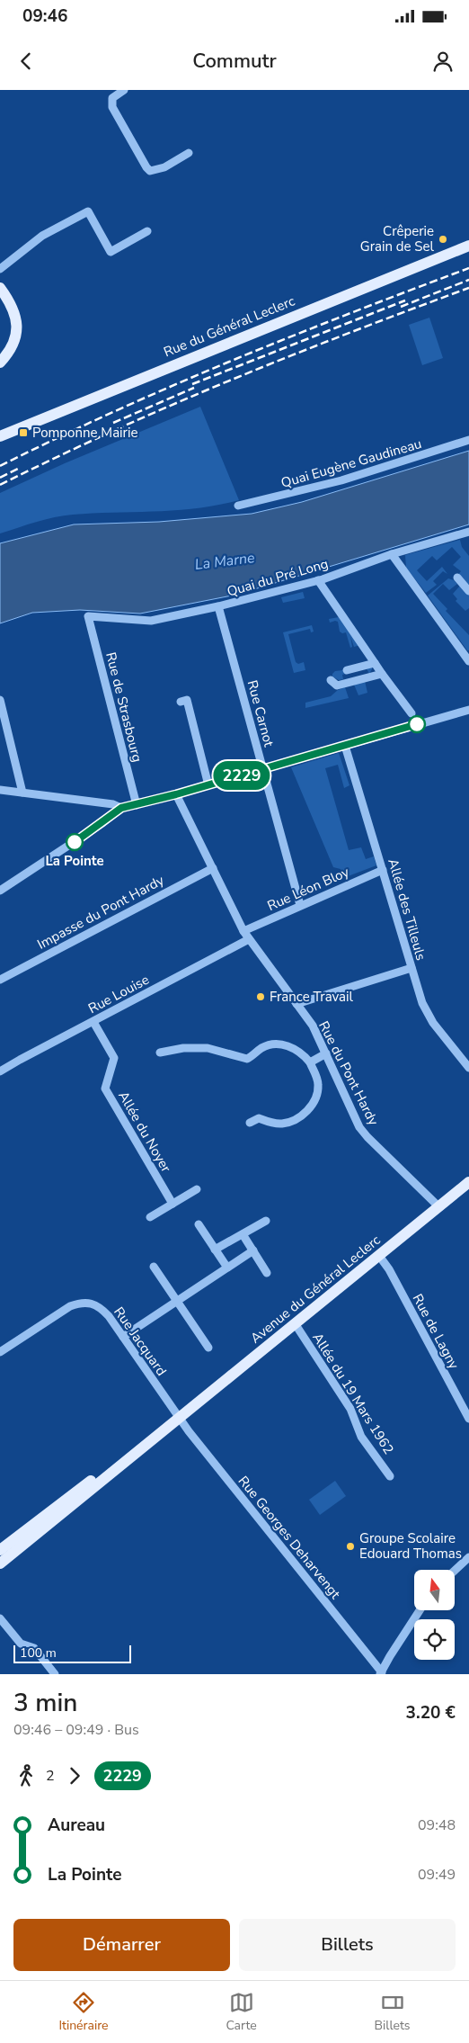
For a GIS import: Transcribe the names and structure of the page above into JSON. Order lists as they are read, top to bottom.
{
  "streets": {
    "main road": ["Rue du Général Leclerc", "Avenue du Général Leclerc"],
    "street": [
      "Quai Eugène Gaudineau",
      "Quai du Pré Long",
      "Rue de Strasbourg",
      "Rue Carnot",
      "Rue Léon Bloy",
      "Allée des Tilleuls",
      "Impasse du Pont Hardy",
      "Rue Louise",
      "Rue du Pont Hardy",
      "Allée du Noyer",
      "Rue de Lagny",
      "Rue Jacquard",
      "Allée du 19 Mars 1962",
      "Rue Georges Deharvengt"
    ]
  },
  "crossings": [
    ["Quai du Pré Long", "Rue de Strasbourg"],
    ["Quai du Pré Long", "Rue Carnot"],
    ["Rue Carnot", "Rue Léon Bloy"],
    ["Rue Léon Bloy", "Allée des Tilleuls"],
    ["Rue Léon Bloy", "Rue du Pont Hardy"],
    ["Impasse du Pont Hardy", "Rue du Pont Hardy"],
    ["Rue Louise", "Rue du Pont Hardy"],
    ["Rue Louise", "Allée du Noyer"],
    ["Rue du Pont Hardy", "Avenue du Général Leclerc"],
    ["Avenue du Général Leclerc", "Rue de Lagny"],
    ["Avenue du Général Leclerc", "Rue Jacquard"],
    ["Avenue du Général Leclerc", "Allée du 19 Mars 1962"],
    ["Avenue du Général Leclerc", "Rue Georges Deharvengt"],
    ["Rue Jacquard", "Rue Georges Deharvengt"]
  ],
  "water": ["La Marne"],
  "places": {
    "other": [
      "Crêperie Grain de Sel",
      "La Pointe",
      "France Travail",
      "Groupe Scolaire Edouard Thomas"
    ],
    "transit": ["Pomponne Mairie"]
  },
  "lines": ["bus line 2229"],
  "scale_bar": "100 m",
  "north": "top",
  "page": {
    "status": "09:46",
    "header": "Commutr",
    "on_map": "2229",
    "scale": "100 m",
    "heading": ["3 min", "09:46 – 09:49 · Bus", "3.20 €"],
    "legs": ["2", "2229"],
    "list": [
      {
        "name": "Aureau",
        "value": "09:48"
      },
      {
        "name": "La Pointe",
        "value": "09:49"
      }
    ],
    "buttons": ["Démarrer", "Billets"],
    "tabs": ["Itinéraire", "Carte", "Billets"]
  }
}
